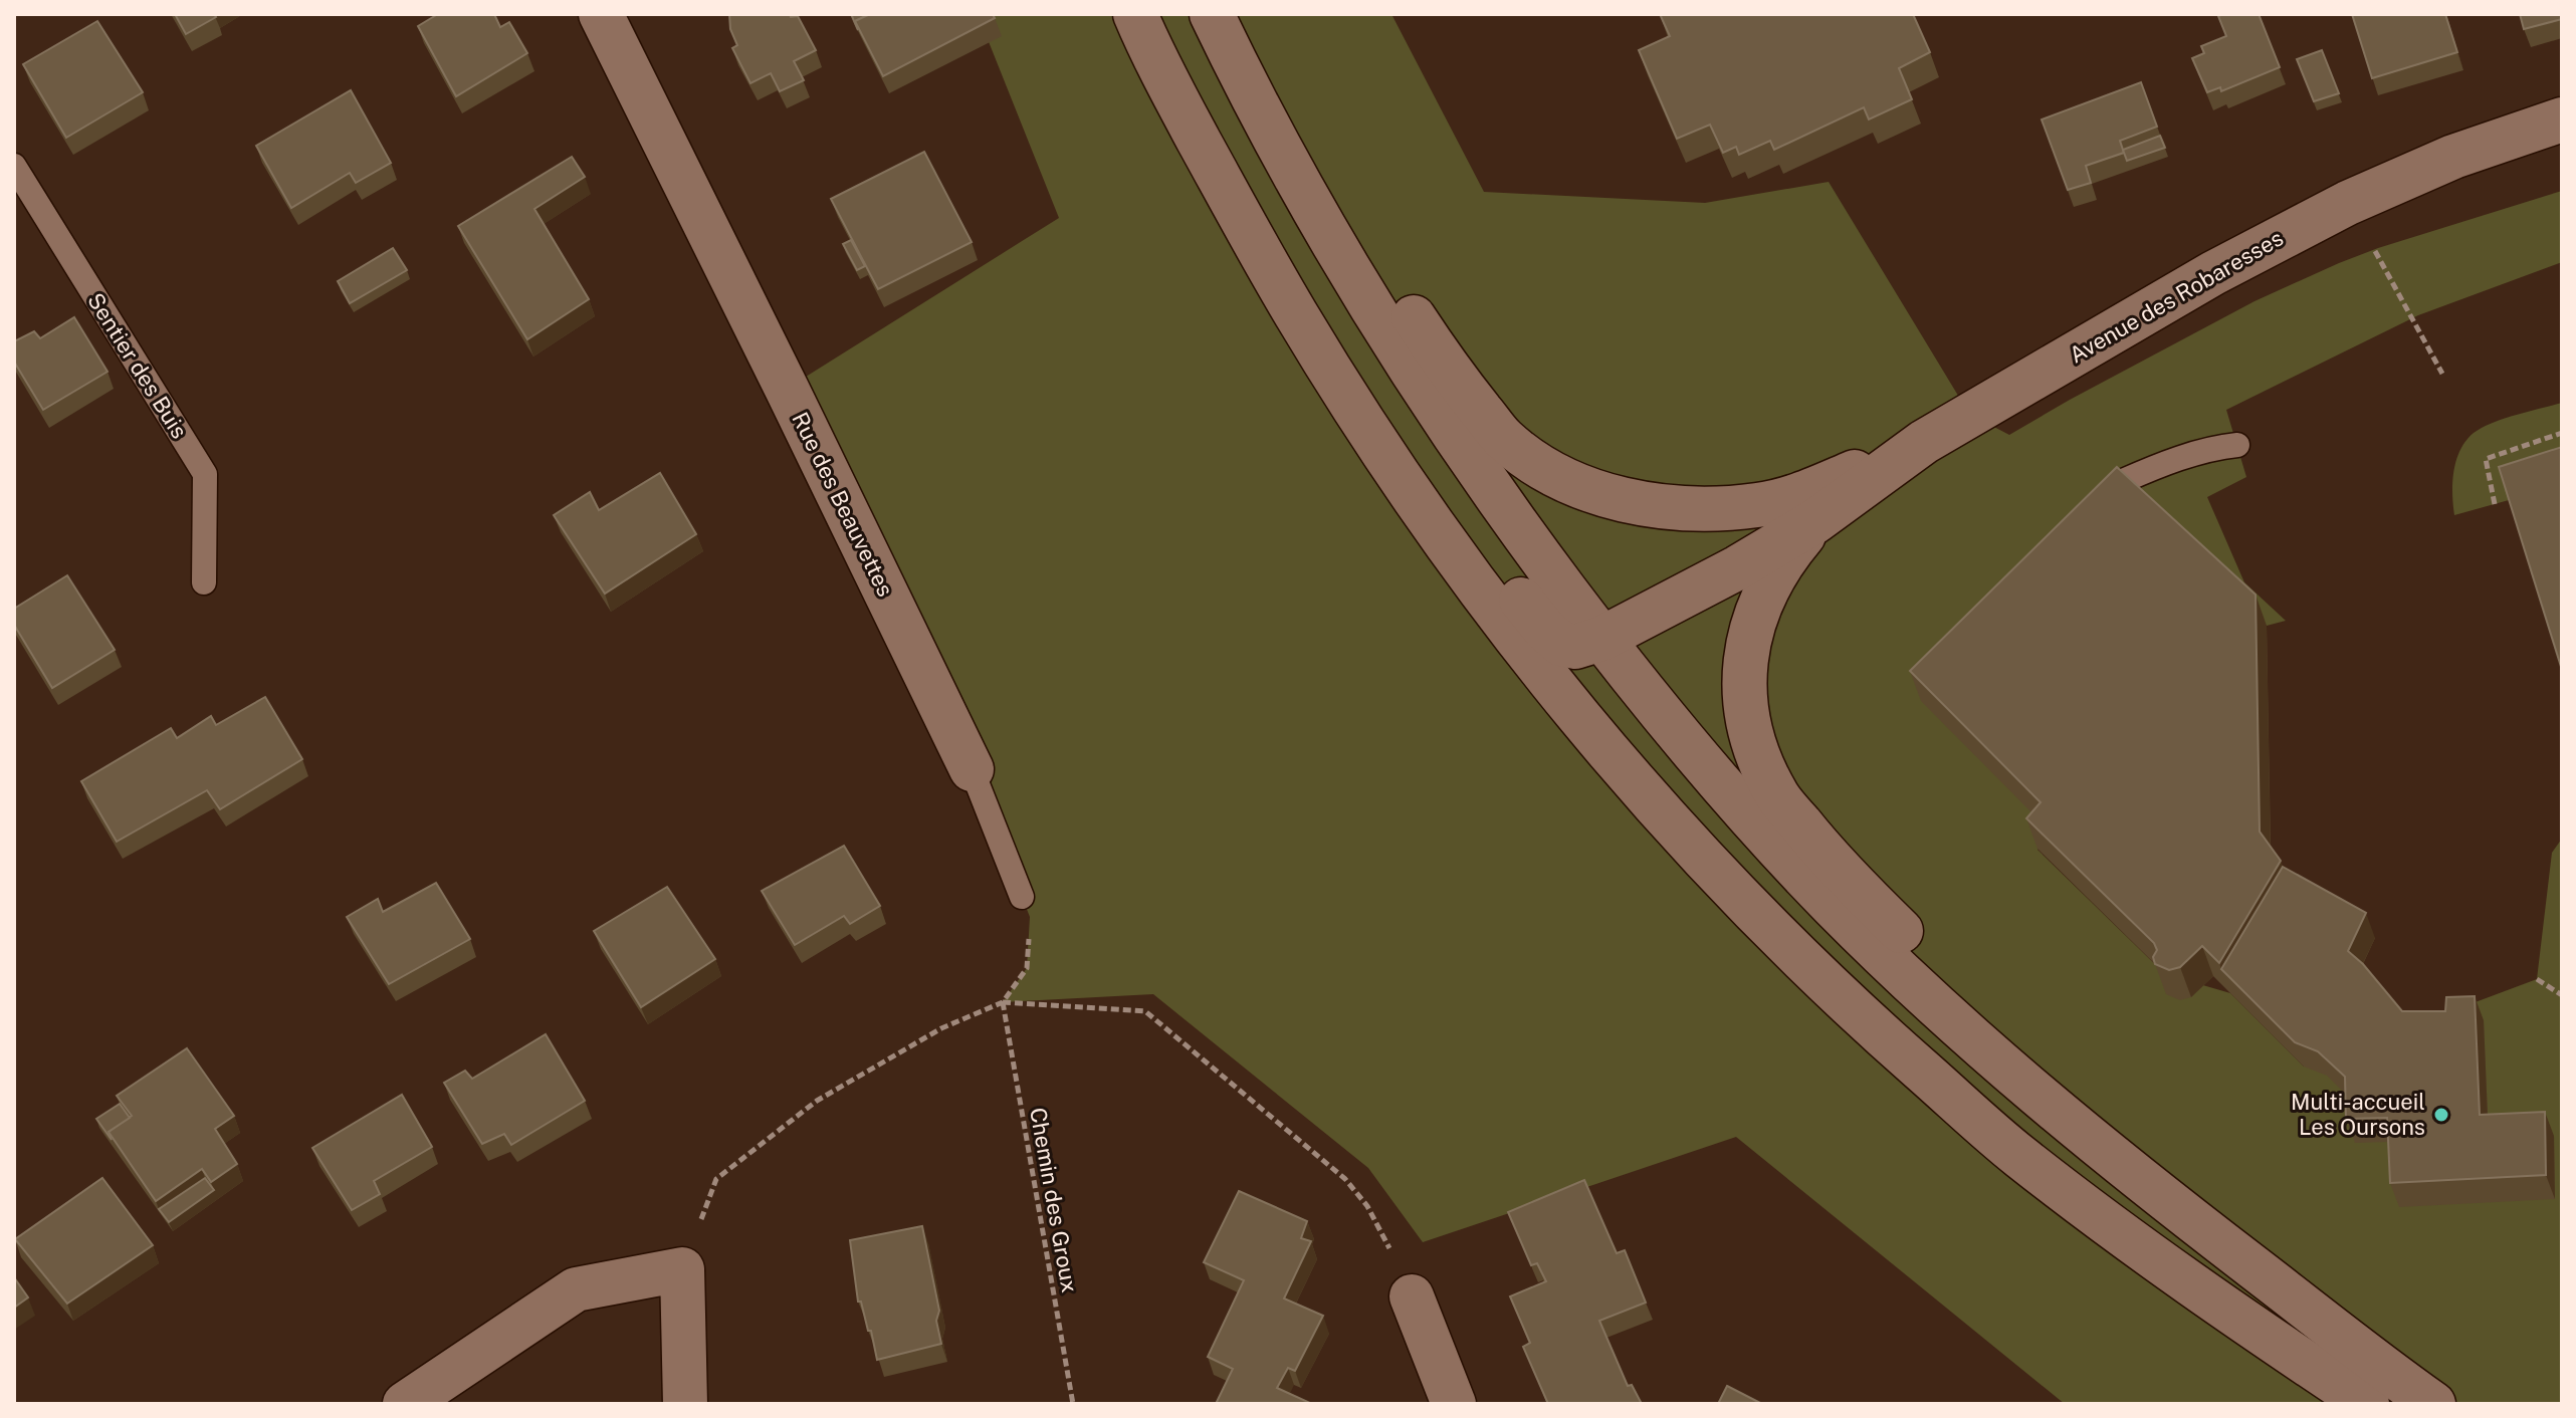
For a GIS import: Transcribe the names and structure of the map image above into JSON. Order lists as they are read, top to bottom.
{
  "streets": {
    "main road": ["Avenue des Robaresses", "Rue des Beauvettes"],
    "lane": ["Sentier des Buis"],
    "path": ["Chemin des Groux"]
  },
  "places": ["Multi-accueil Les Oursons"]
}
